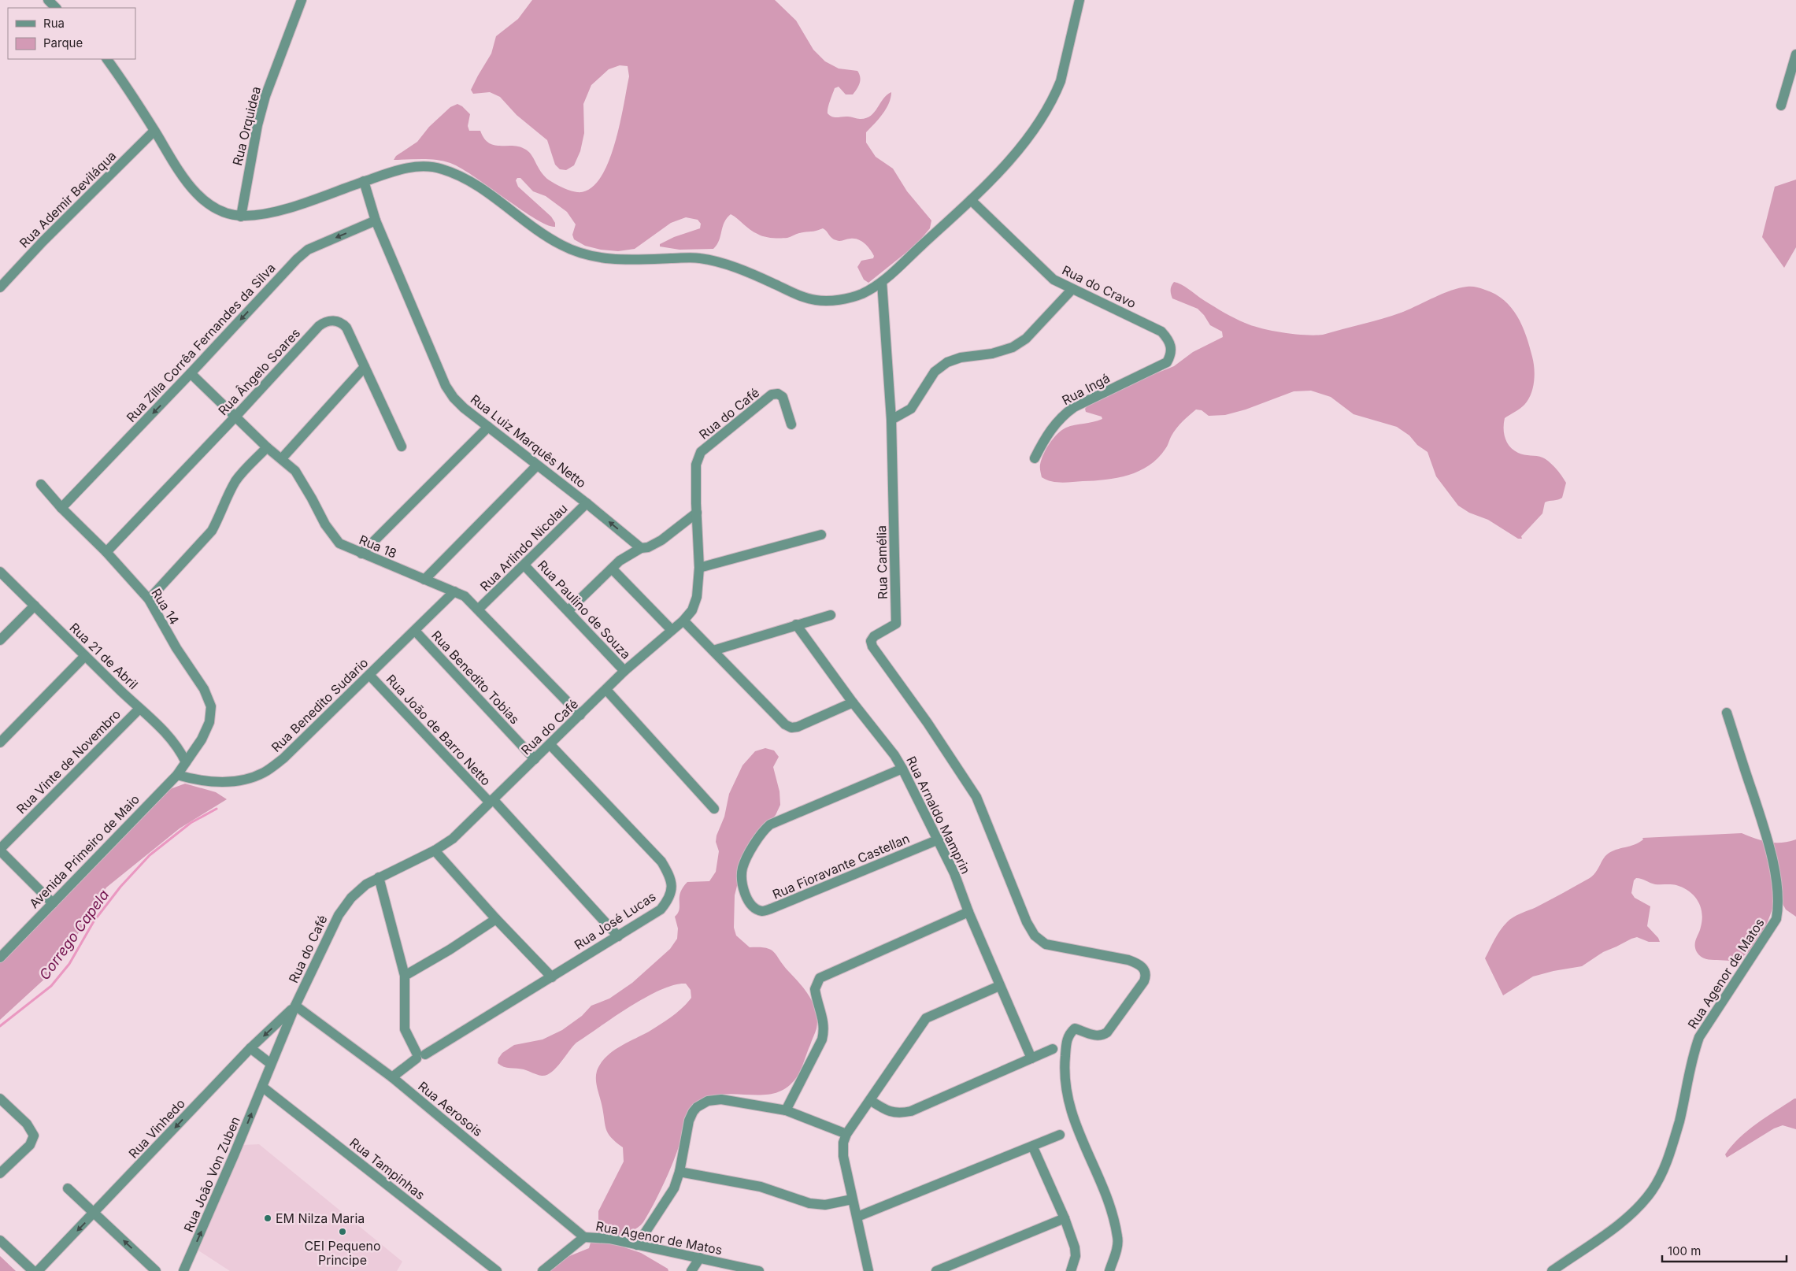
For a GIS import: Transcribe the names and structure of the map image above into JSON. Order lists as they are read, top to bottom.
{
  "streets": {
    "street": [
      "Rua Orquidea",
      "Rua Ademir Beviláqua",
      "Rua do Cravo",
      "Rua Zilla Corrêa Fernandes da Silva",
      "Rua Ângelo Soares",
      "Rua Ingá",
      "Rua do Café",
      "Rua Luiz Marquês Netto",
      "Rua 18",
      "Rua Arlindo Nicolau",
      "Rua Camélia",
      "Rua 14",
      "Rua Paulino de Souza",
      "Rua 21 de Abril",
      "Rua Benedito Tobias",
      "Rua Benedito Sudario",
      "Rua João de Barro Netto",
      "Rua Vinte de Novembro",
      "Rua Arnaldo Mamprin",
      "Avenida Primeiro de Maio",
      "Rua Fioravante Castellan",
      "Rua José Lucas",
      "Rua Agenor de Matos",
      "Rua Aerosois",
      "Rua Vinhedo",
      "Rua Tampinhas",
      "Rua João Von Zuben"
    ]
  },
  "crossings": [
    ["Rua do Cravo", "Rua Ingá"],
    ["Rua Zilla Corrêa Fernandes da Silva", "Rua Luiz Marquês Netto"],
    ["Rua Zilla Corrêa Fernandes da Silva", "Rua 18"],
    ["Rua Zilla Corrêa Fernandes da Silva", "Rua 14"],
    ["Rua Ângelo Soares", "Rua 18"],
    ["Rua Ângelo Soares", "Rua 14"],
    ["Rua do Café", "Rua 18"],
    ["Rua do Café", "Rua Paulino de Souza"],
    ["Rua do Café", "Rua Benedito Tobias"],
    ["Rua do Café", "Rua João de Barro Netto"],
    ["Rua do Café", "Rua José Lucas"],
    ["Rua do Café", "Rua Aerosois"],
    ["Rua do Café", "Rua Vinhedo"],
    ["Rua do Café", "Rua Tampinhas"],
    ["Rua do Café", "Rua João Von Zuben"],
    ["Rua Luiz Marquês Netto", "Rua Arlindo Nicolau"],
    ["Rua 18", "Rua Arlindo Nicolau"],
    ["Rua 18", "Rua Benedito Sudario"],
    ["Rua Arlindo Nicolau", "Rua Paulino de Souza"],
    ["Rua 14", "Rua 21 de Abril"],
    ["Rua 14", "Avenida Primeiro de Maio"],
    ["Rua 21 de Abril", "Rua Vinte de Novembro"],
    ["Rua 21 de Abril", "Avenida Primeiro de Maio"],
    ["Rua Benedito Tobias", "Rua Benedito Sudario"],
    ["Rua Benedito Sudario", "Rua João de Barro Netto"],
    ["Rua Benedito Sudario", "Avenida Primeiro de Maio"],
    ["Rua João de Barro Netto", "Rua José Lucas"],
    ["Rua Arnaldo Mamprin", "Rua Fioravante Castellan"],
    ["Rua José Lucas", "Rua Aerosois"],
    ["Rua Agenor de Matos", "Rua Aerosois"],
    ["Rua Aerosois", "Rua Vinhedo"],
    ["Rua Tampinhas", "Rua João Von Zuben"]
  ],
  "one_way": ["Rua Zilla Corrêa Fernandes da Silva", "Rua Vinhedo", "Rua João Von Zuben"],
  "water": ["Corrego Capela"],
  "places": ["EM Nilza Maria", "CEI Pequeno Principe"],
  "legend": ["Rua", "Parque"],
  "scale_bar": "100 m"
}
